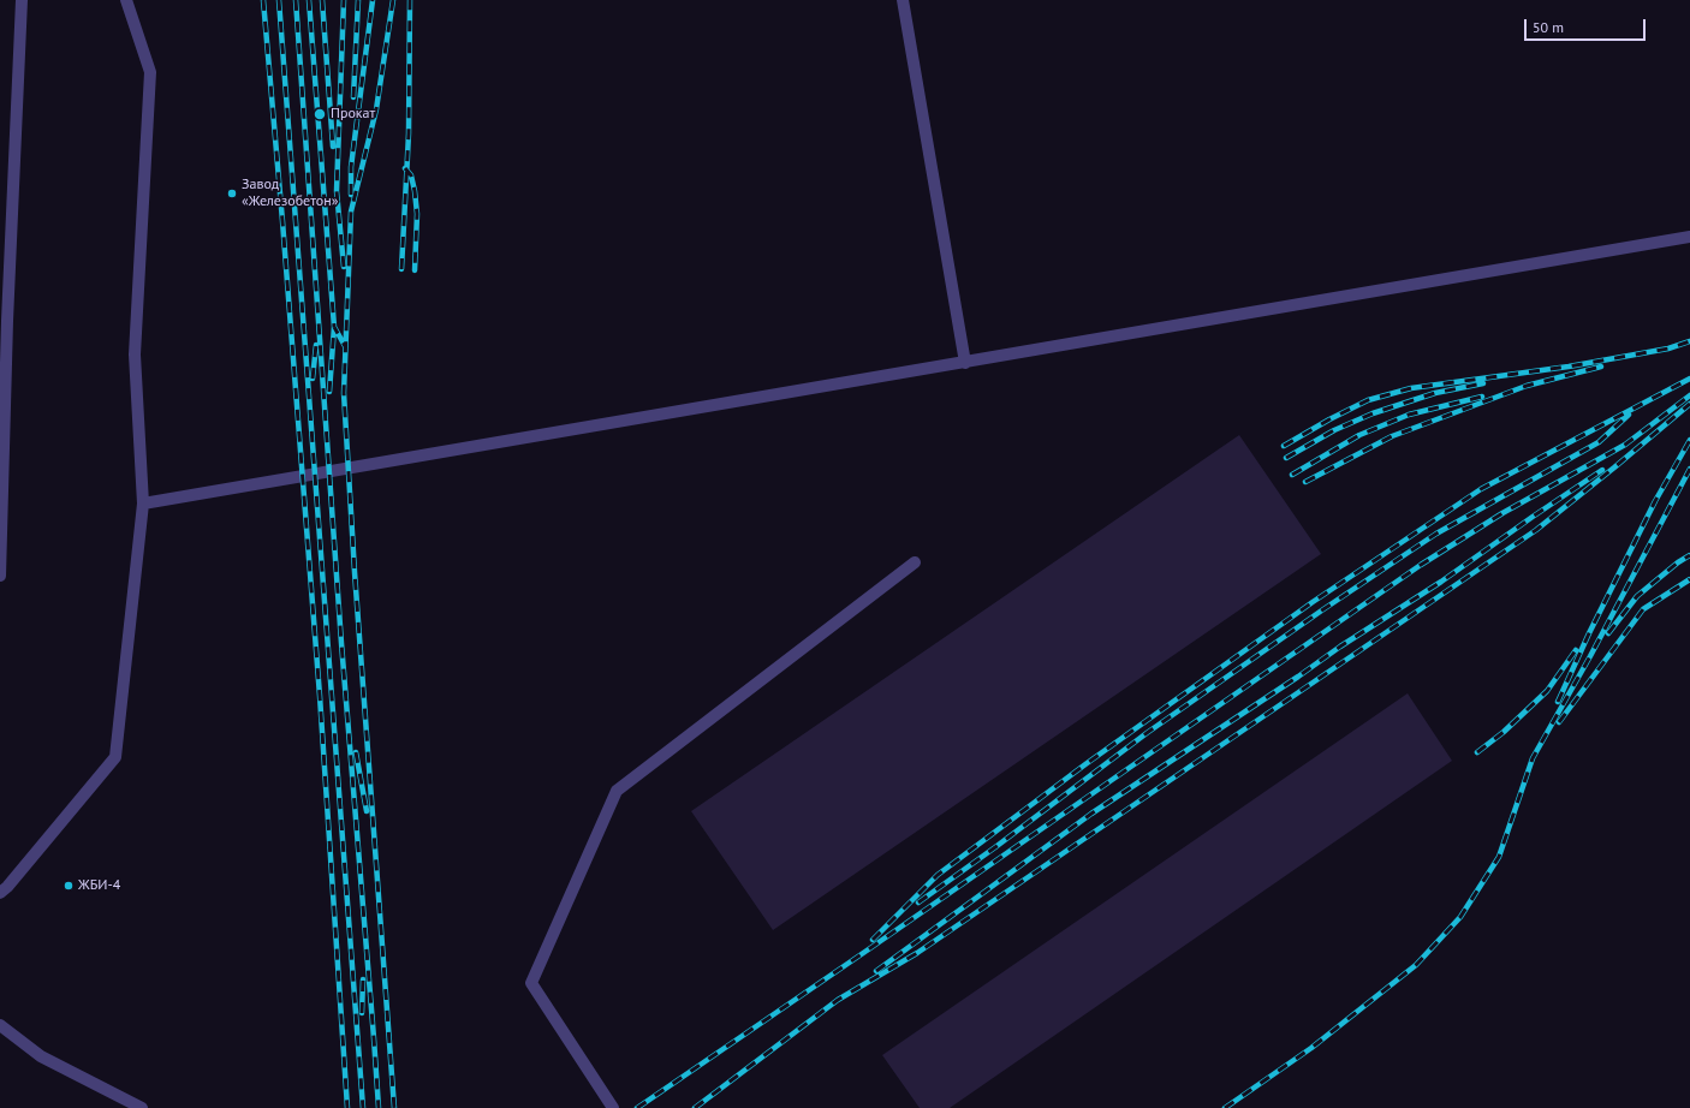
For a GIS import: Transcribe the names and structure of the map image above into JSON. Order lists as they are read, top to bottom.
{
  "places": ["Прокат", "Завод «Железобетон»", "ЖБИ-4"],
  "scale_bar": "50 m"
}
